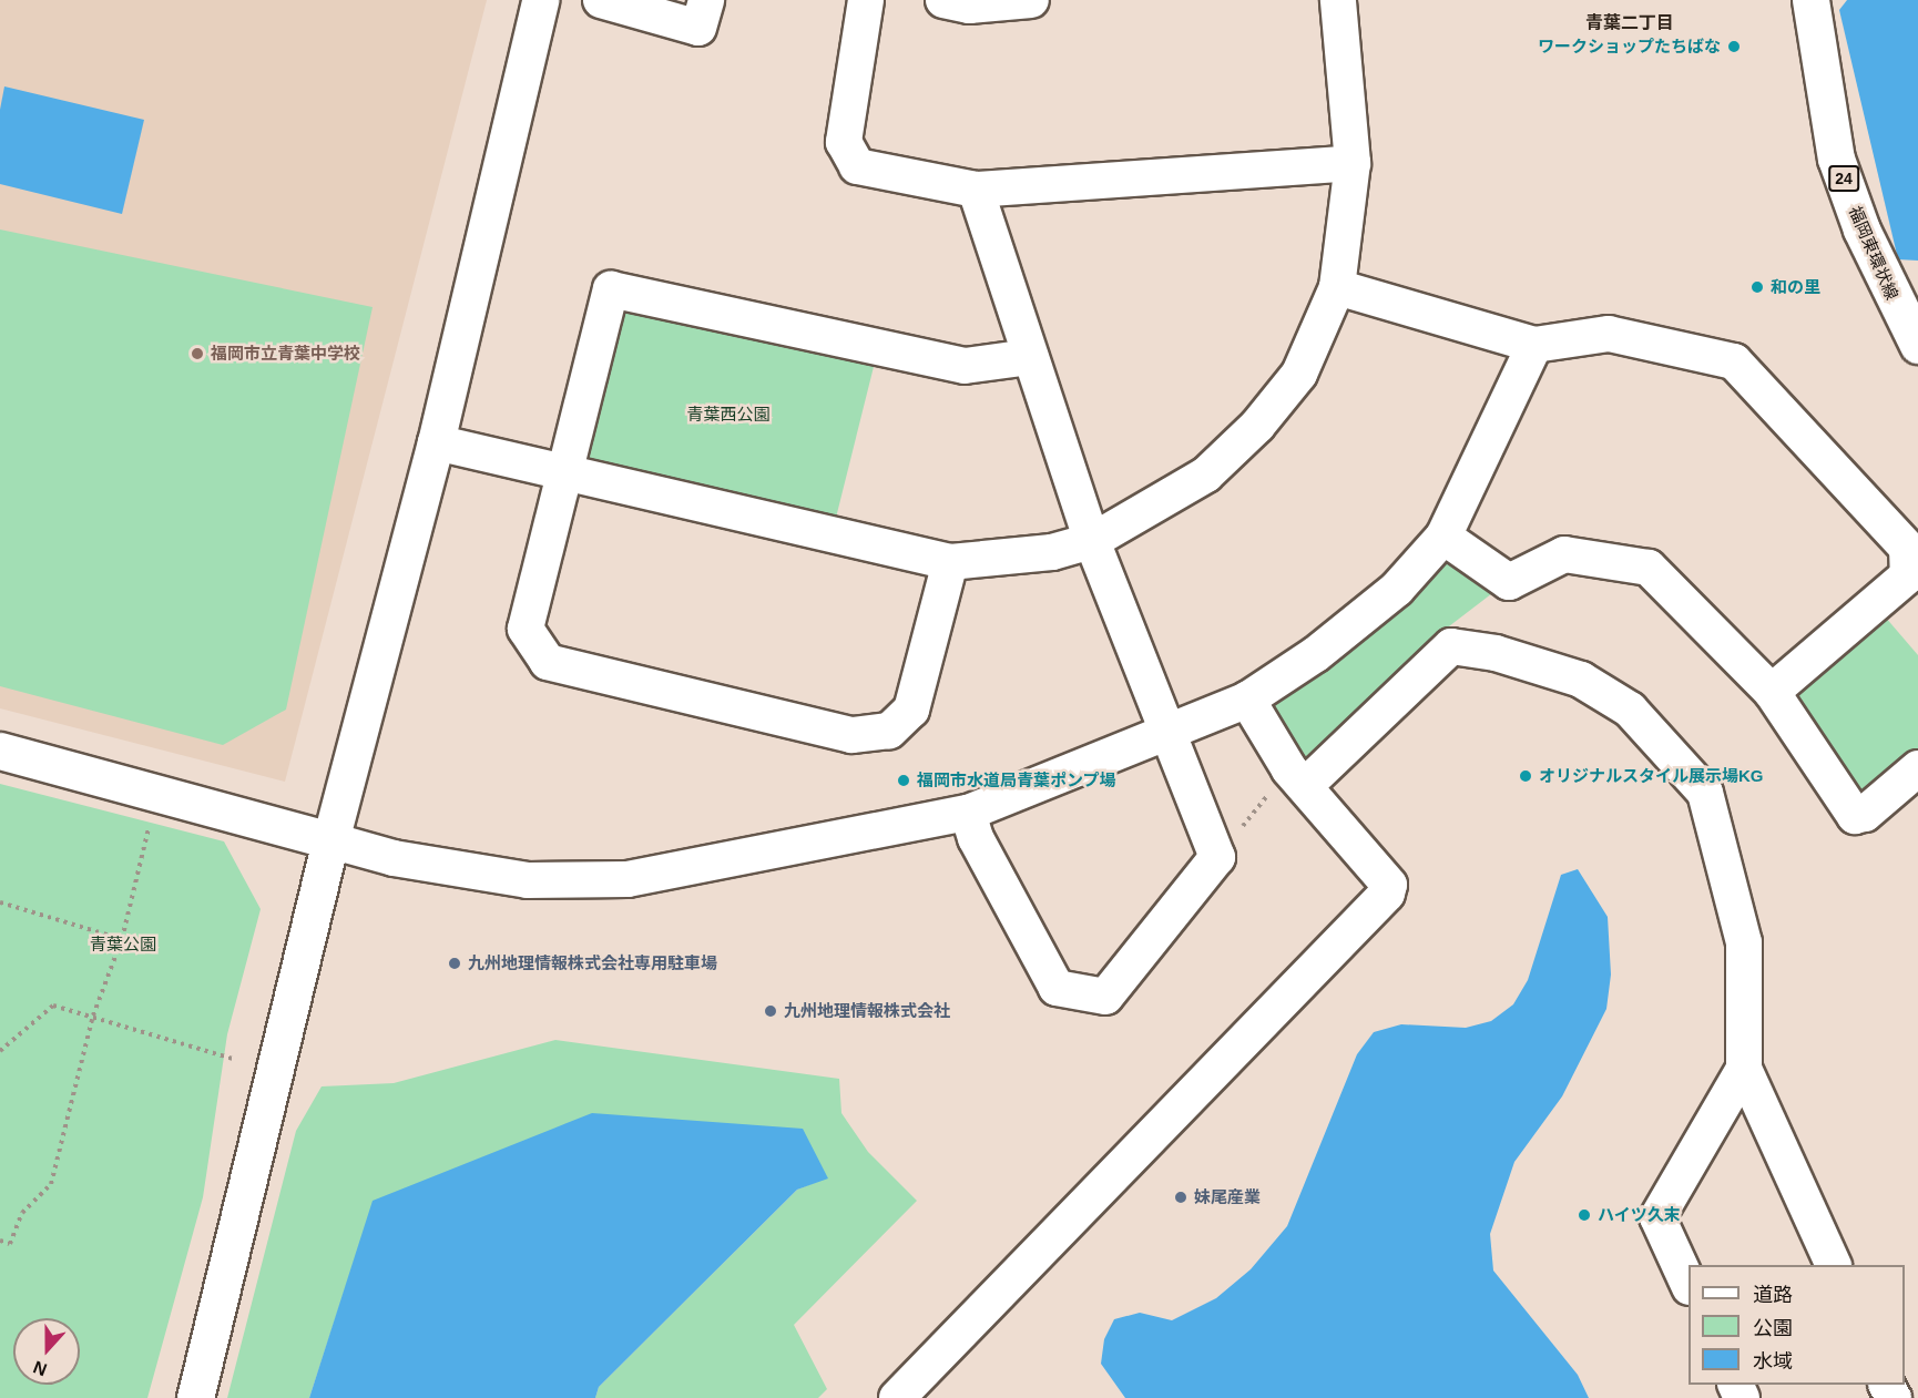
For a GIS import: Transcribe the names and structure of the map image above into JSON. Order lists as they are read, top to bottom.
{
  "streets": {
    "street": ["24", "福岡東環状線"]
  },
  "districts": ["青葉二丁目"],
  "parks": ["青葉西公園", "青葉公園"],
  "places": [
    "ワークショップたちばな",
    "和の里",
    "福岡市立青葉中学校",
    "オリジナルスタイル展示場KG",
    "福岡市水道局青葉ポンプ場",
    "九州地理情報株式会社専用駐車場",
    "九州地理情報株式会社",
    "妹尾産業",
    "ハイツ久末"
  ],
  "legend": ["道路", "公園", "水域"],
  "north": "bottom"
}
